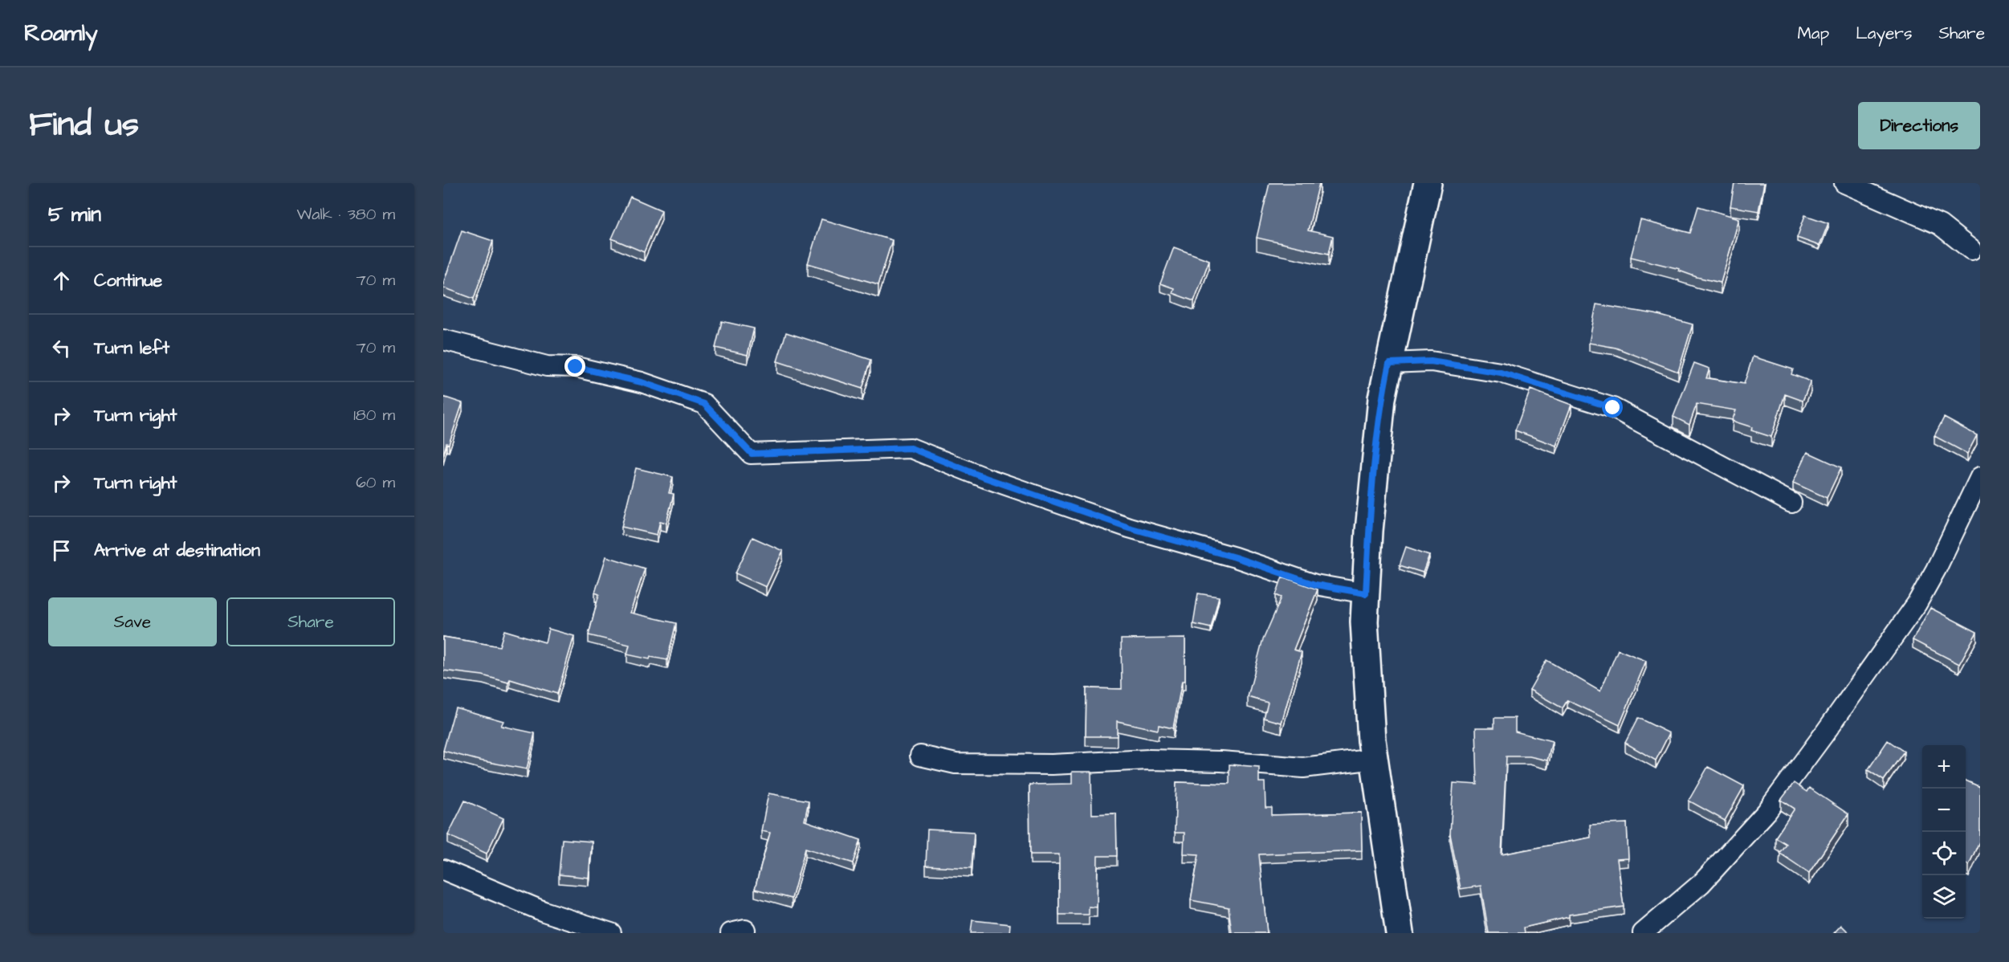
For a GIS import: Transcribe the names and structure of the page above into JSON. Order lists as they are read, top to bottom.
{
  "page": {
    "header": "Roamly",
    "nav": ["Map", "Layers", "Share"],
    "title": "Find us",
    "buttons": [
      "Directions",
      ["Save", "Share"]
    ],
    "heading": ["5 min", "Walk · 380 m"],
    "list": [
      ["Continue", "70 m"],
      ["Turn left", "70 m"],
      ["Turn right", "180 m"],
      ["Turn right", "60 m"],
      "Arrive at destination"
    ],
    "map_buttons": ["+", "−"]
  }
}
